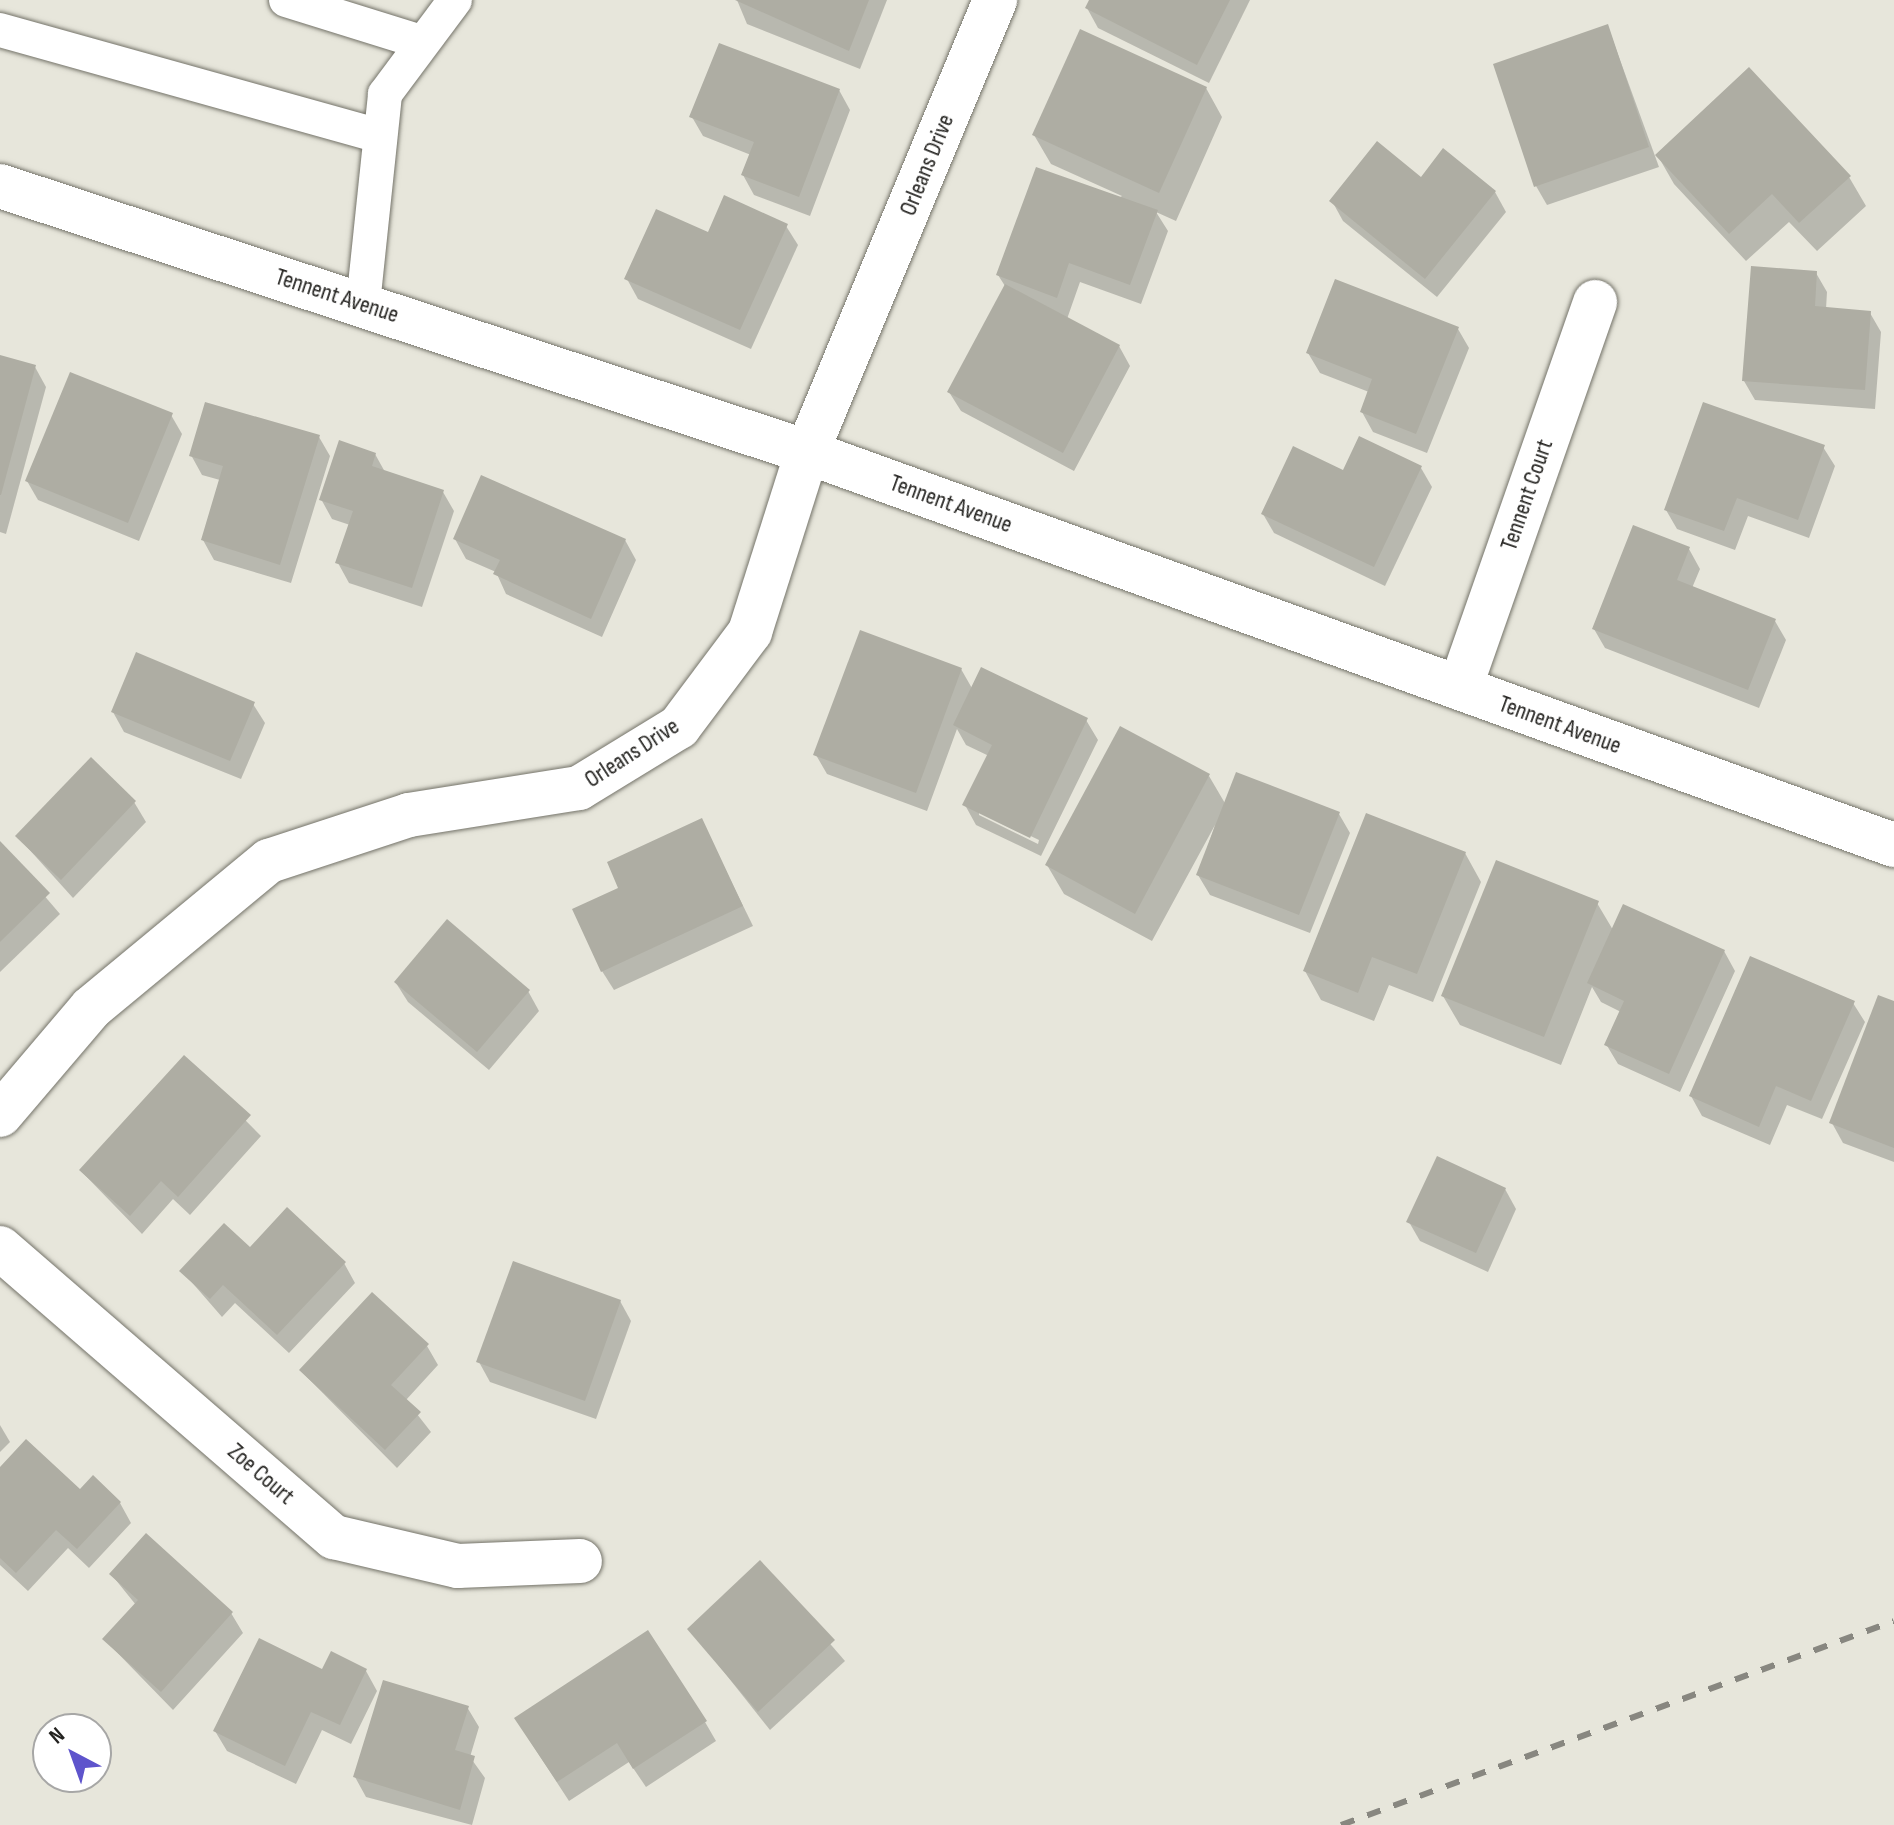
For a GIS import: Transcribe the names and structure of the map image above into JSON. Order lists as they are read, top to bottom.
{
  "streets": {
    "street": [
      "Orleans Drive",
      "Tennent Avenue",
      "Tennent Court",
      "Zoe Court"
    ]
  },
  "crossings": [
    ["Orleans Drive", "Tennent Avenue"],
    ["Tennent Avenue", "Tennent Court"]
  ],
  "north": "top left"
}
